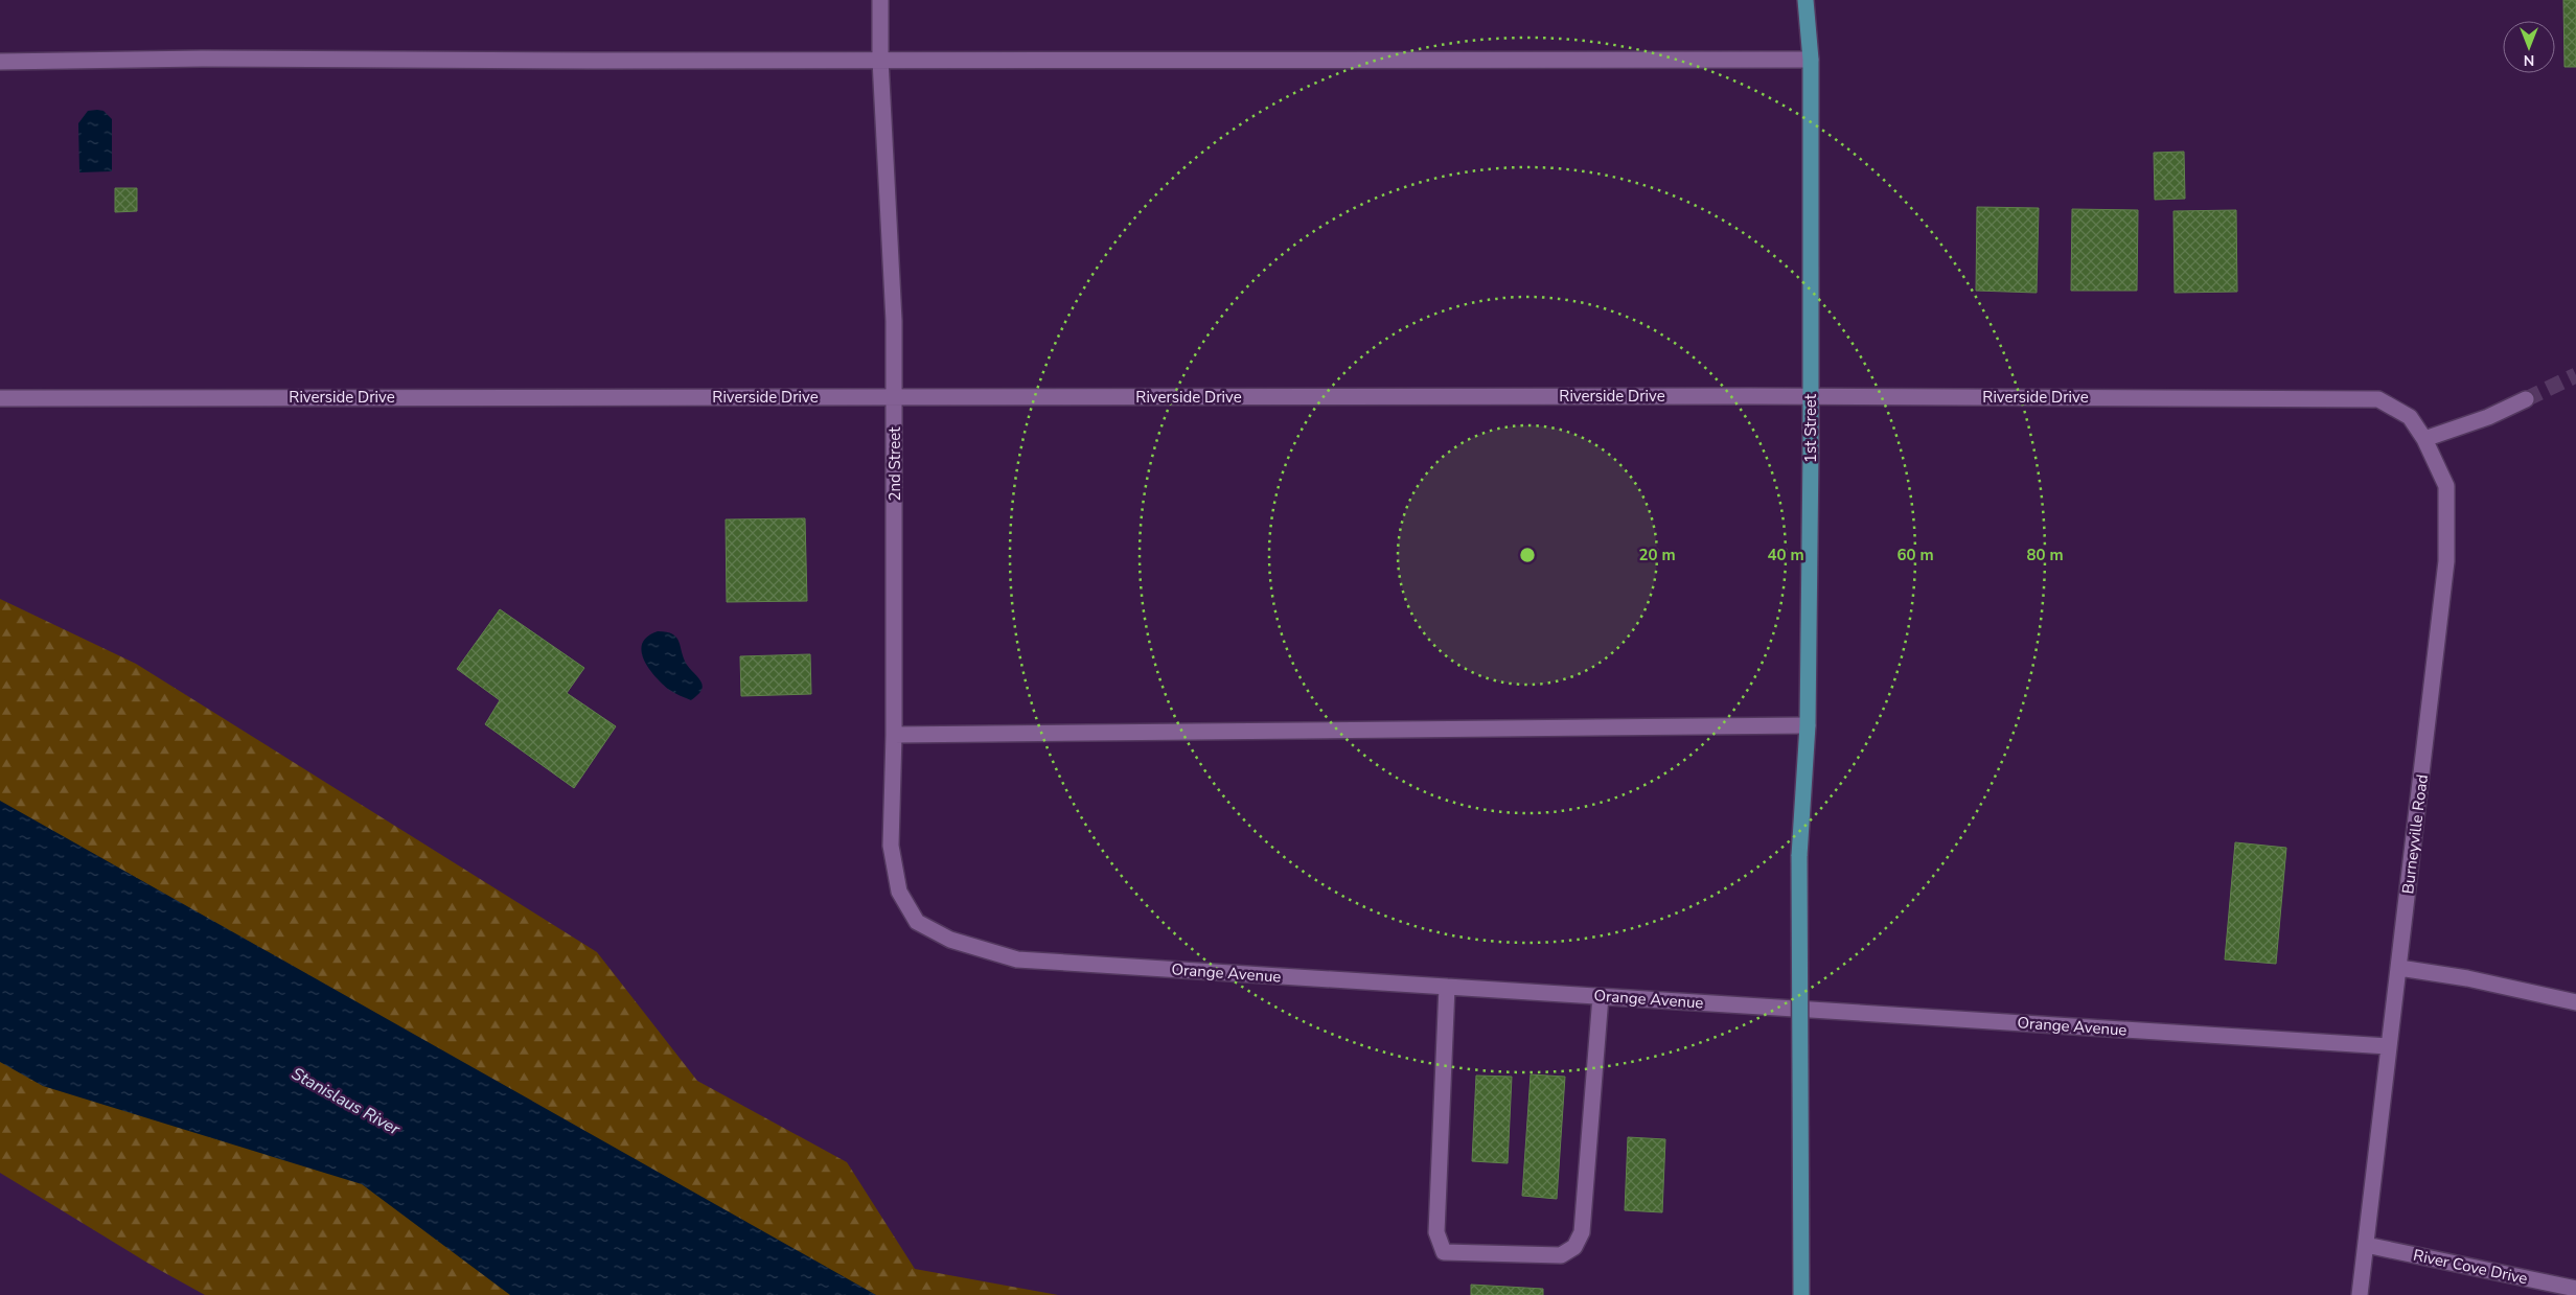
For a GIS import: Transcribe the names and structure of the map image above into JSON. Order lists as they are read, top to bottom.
{
  "streets": {
    "main road": ["1st Street"],
    "street": [
      "Riverside Drive",
      "2nd Street",
      "Burneyville Road",
      "Orange Avenue",
      "River Cove Drive"
    ]
  },
  "crossings": [
    ["Riverside Drive", "1st Street"],
    ["Riverside Drive", "2nd Street"],
    ["Riverside Drive", "Burneyville Road"],
    ["2nd Street", "Orange Avenue"],
    ["Burneyville Road", "Orange Avenue"],
    ["Burneyville Road", "River Cove Drive"]
  ],
  "water": ["Stanislaus River"],
  "north": "bottom",
  "rings": [
    "20 m",
    "40 m",
    "60 m",
    "80 m"
  ]
}
